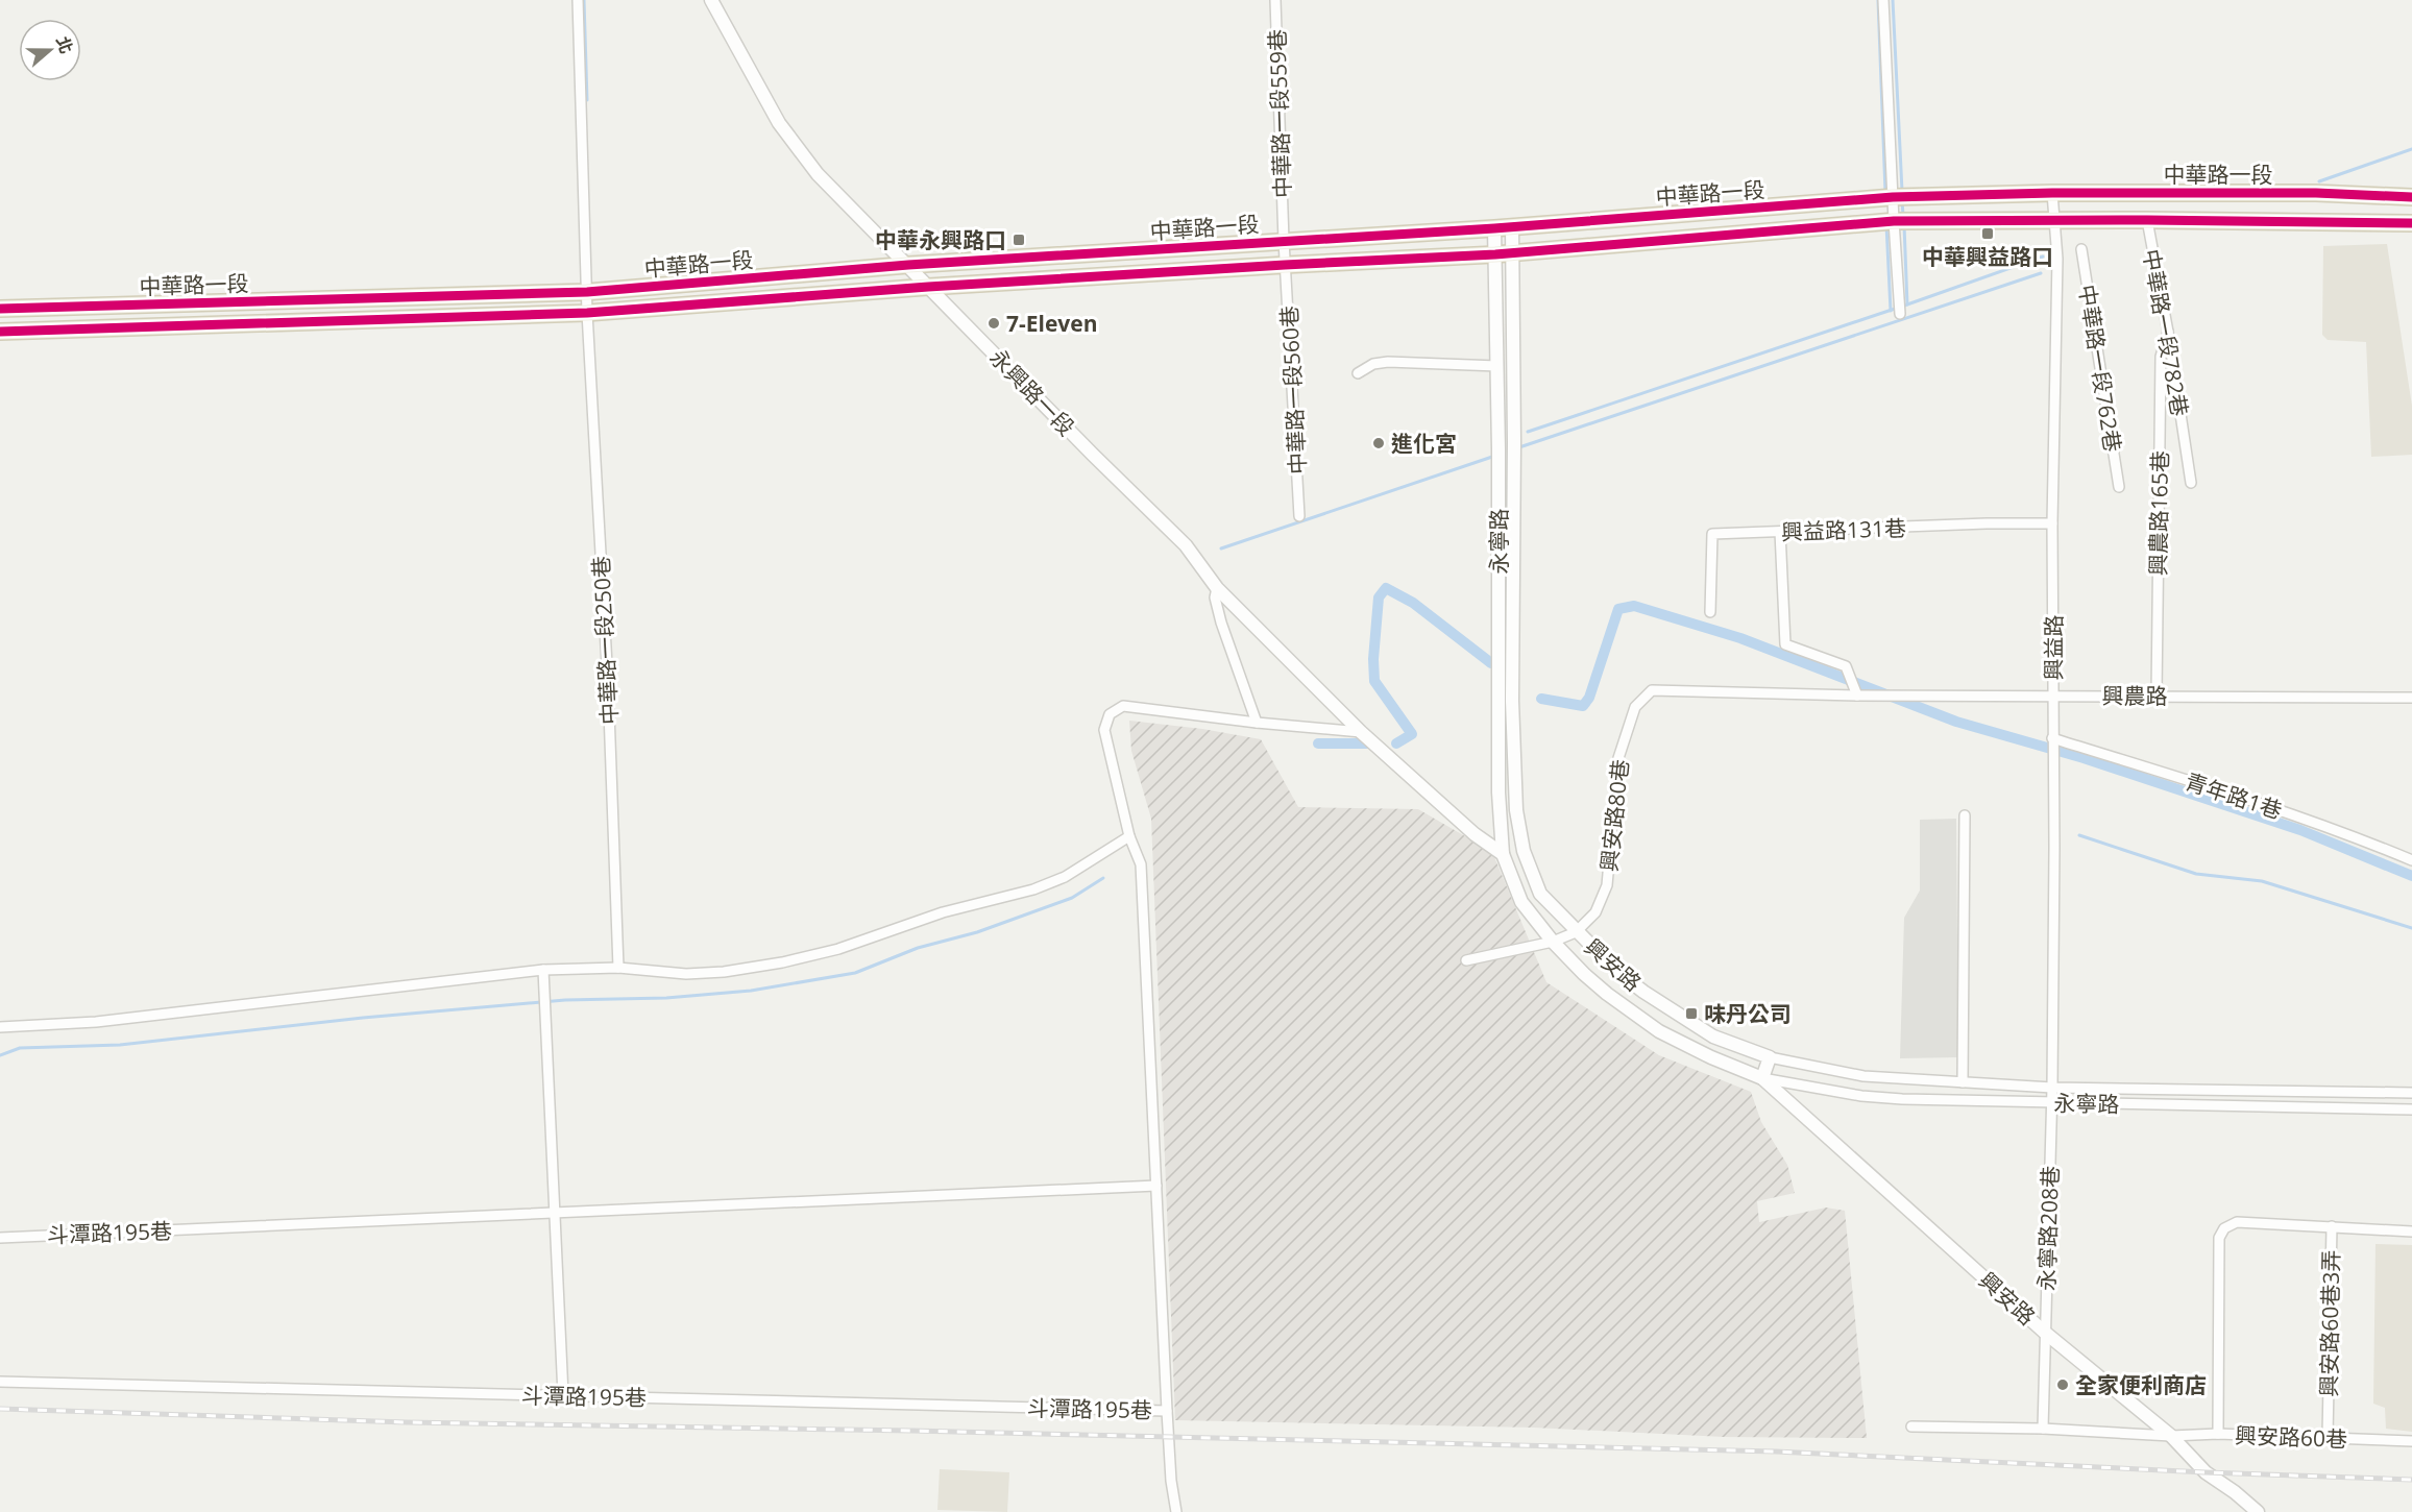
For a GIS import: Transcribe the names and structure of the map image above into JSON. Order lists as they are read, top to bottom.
{
  "streets": {
    "main road": ["中華路一段"],
    "street": [
      "中華路一段559巷",
      "中華路一段782巷",
      "中華路一段762巷",
      "中華路一段560巷",
      "永興路一段",
      "興農路165巷",
      "興益路131巷",
      "永寧路",
      "中華路一段250巷",
      "興益路",
      "興農路",
      "青年路1巷",
      "興安路80巷",
      "興安路",
      "永寧路208巷",
      "斗潭路195巷",
      "興安路60巷3弄",
      "興安路60巷"
    ]
  },
  "crossings": [
    ["中華路一段559巷", "中華路一段"],
    ["中華路一段559巷", "中華路一段560巷"],
    ["中華路一段", "中華路一段782巷"],
    ["中華路一段", "中華路一段560巷"],
    ["中華路一段", "永興路一段"],
    ["中華路一段", "永寧路"],
    ["中華路一段", "中華路一段250巷"],
    ["中華路一段", "興益路"],
    ["中華路一段782巷", "興農路165巷"],
    ["永興路一段", "斗潭路195巷"],
    ["興農路165巷", "興農路"],
    ["興益路131巷", "興益路"],
    ["永寧路", "興益路"],
    ["永寧路", "興安路"],
    ["永寧路", "永寧路208巷"],
    ["興益路", "興農路"],
    ["興益路", "青年路1巷"],
    ["興益路", "永寧路208巷"],
    ["興農路", "興安路80巷"],
    ["興安路80巷", "興安路"],
    ["興安路", "永寧路208巷"],
    ["興安路", "興安路60巷"],
    ["永寧路208巷", "興安路60巷"],
    ["興安路60巷3弄", "興安路60巷"]
  ],
  "places": {
    "transit": ["中華興益路口", "中華永興路口", "味丹公司"],
    "other": ["7-Eleven", "進化宮", "全家便利商店"]
  },
  "north": "right"
}
